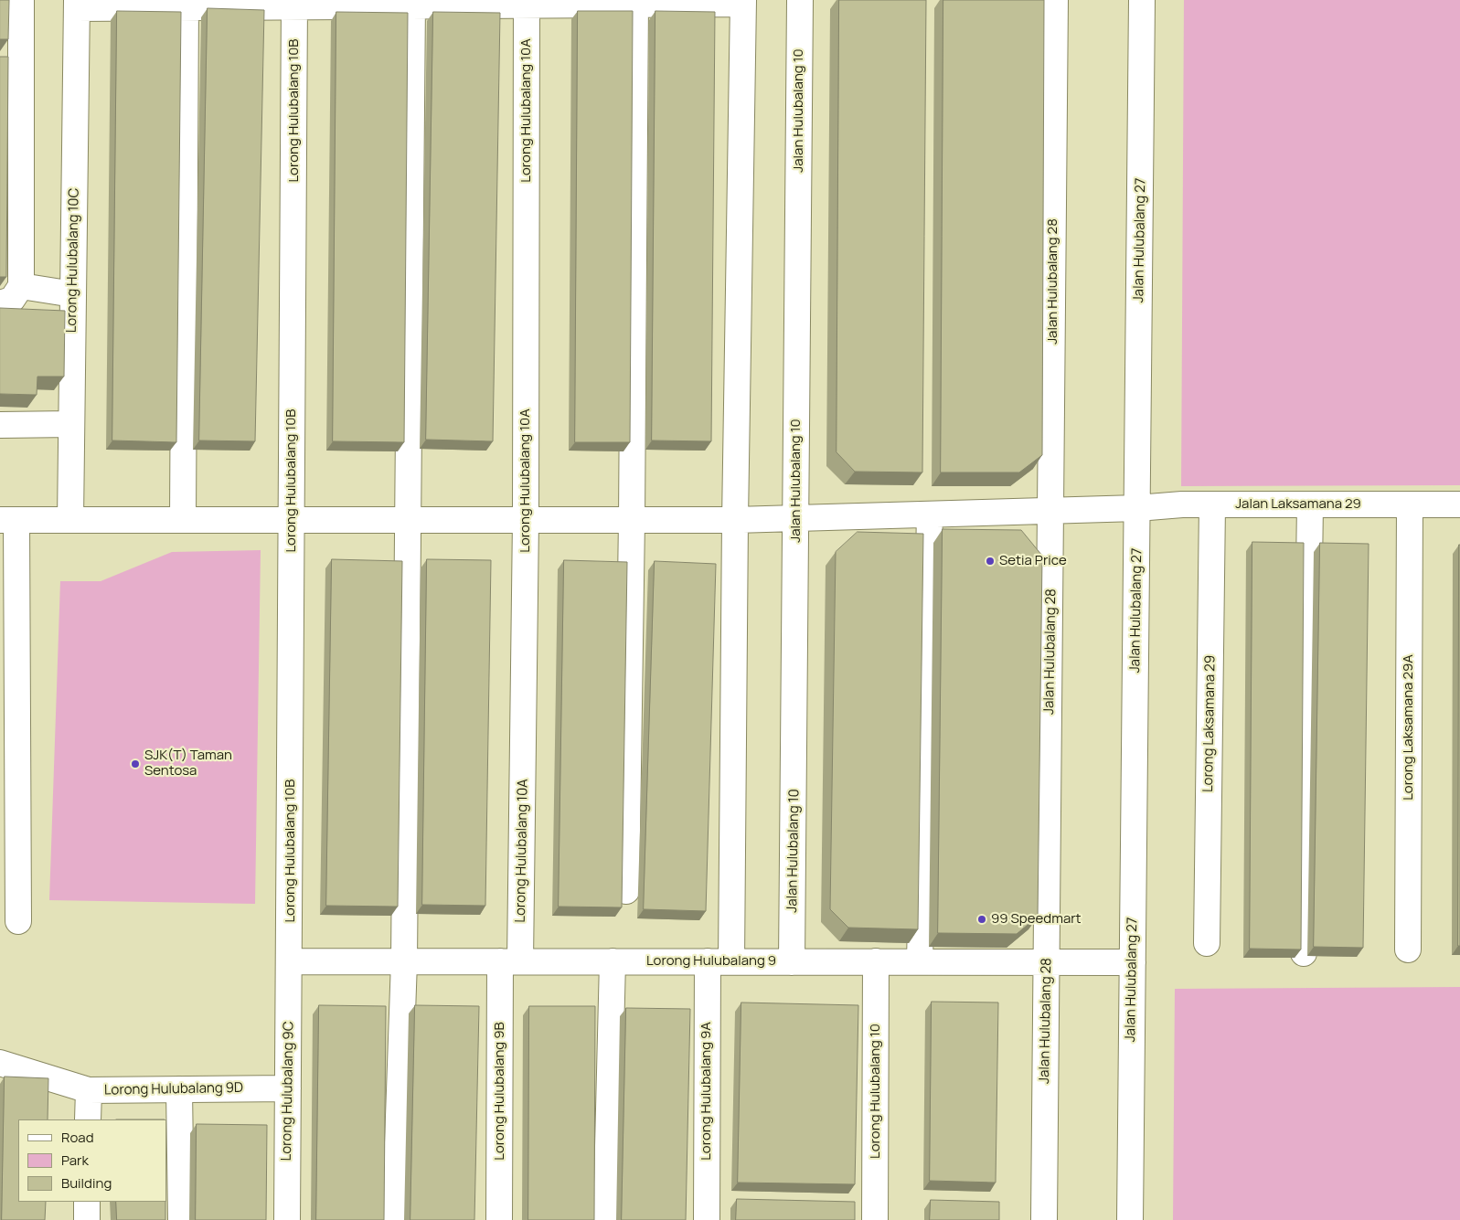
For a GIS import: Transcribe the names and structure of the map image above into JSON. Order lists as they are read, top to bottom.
{
  "streets": {
    "street": [
      "Lorong Hulubalang 10B",
      "Lorong Hulubalang 10A",
      "Jalan Hulubalang 10",
      "Jalan Hulubalang 27",
      "Lorong Hulubalang 10C",
      "Jalan Hulubalang 28",
      "Jalan Laksamana 29",
      "Lorong Laksamana 29",
      "Lorong Laksamana 29A",
      "Lorong Hulubalang 9",
      "Lorong Hulubalang 9D",
      "Lorong Hulubalang 9C",
      "Lorong Hulubalang 9B",
      "Lorong Hulubalang 9A",
      "Lorong Hulubalang 10"
    ]
  },
  "crossings": [
    ["Lorong Hulubalang 10B", "Jalan Laksamana 29"],
    ["Lorong Hulubalang 10B", "Lorong Hulubalang 9"],
    ["Lorong Hulubalang 10B", "Lorong Hulubalang 9C"],
    ["Lorong Hulubalang 10A", "Jalan Laksamana 29"],
    ["Lorong Hulubalang 10A", "Lorong Hulubalang 9"],
    ["Lorong Hulubalang 10A", "Lorong Hulubalang 9B"],
    ["Jalan Hulubalang 10", "Jalan Laksamana 29"],
    ["Jalan Hulubalang 10", "Lorong Hulubalang 9"],
    ["Jalan Hulubalang 27", "Jalan Laksamana 29"],
    ["Jalan Hulubalang 27", "Lorong Hulubalang 9"],
    ["Lorong Hulubalang 10C", "Jalan Laksamana 29"],
    ["Jalan Hulubalang 28", "Jalan Laksamana 29"],
    ["Jalan Hulubalang 28", "Lorong Hulubalang 9"],
    ["Jalan Laksamana 29", "Lorong Laksamana 29"],
    ["Jalan Laksamana 29", "Lorong Laksamana 29A"],
    ["Lorong Hulubalang 9", "Lorong Hulubalang 9C"],
    ["Lorong Hulubalang 9", "Lorong Hulubalang 9B"],
    ["Lorong Hulubalang 9", "Lorong Hulubalang 9A"],
    ["Lorong Hulubalang 9", "Lorong Hulubalang 10"],
    ["Lorong Hulubalang 9D", "Lorong Hulubalang 9C"]
  ],
  "places": ["Setia Price", "SJK(T) Taman Sentosa", "99 Speedmart"],
  "legend": ["Road", "Park", "Building"]
}
